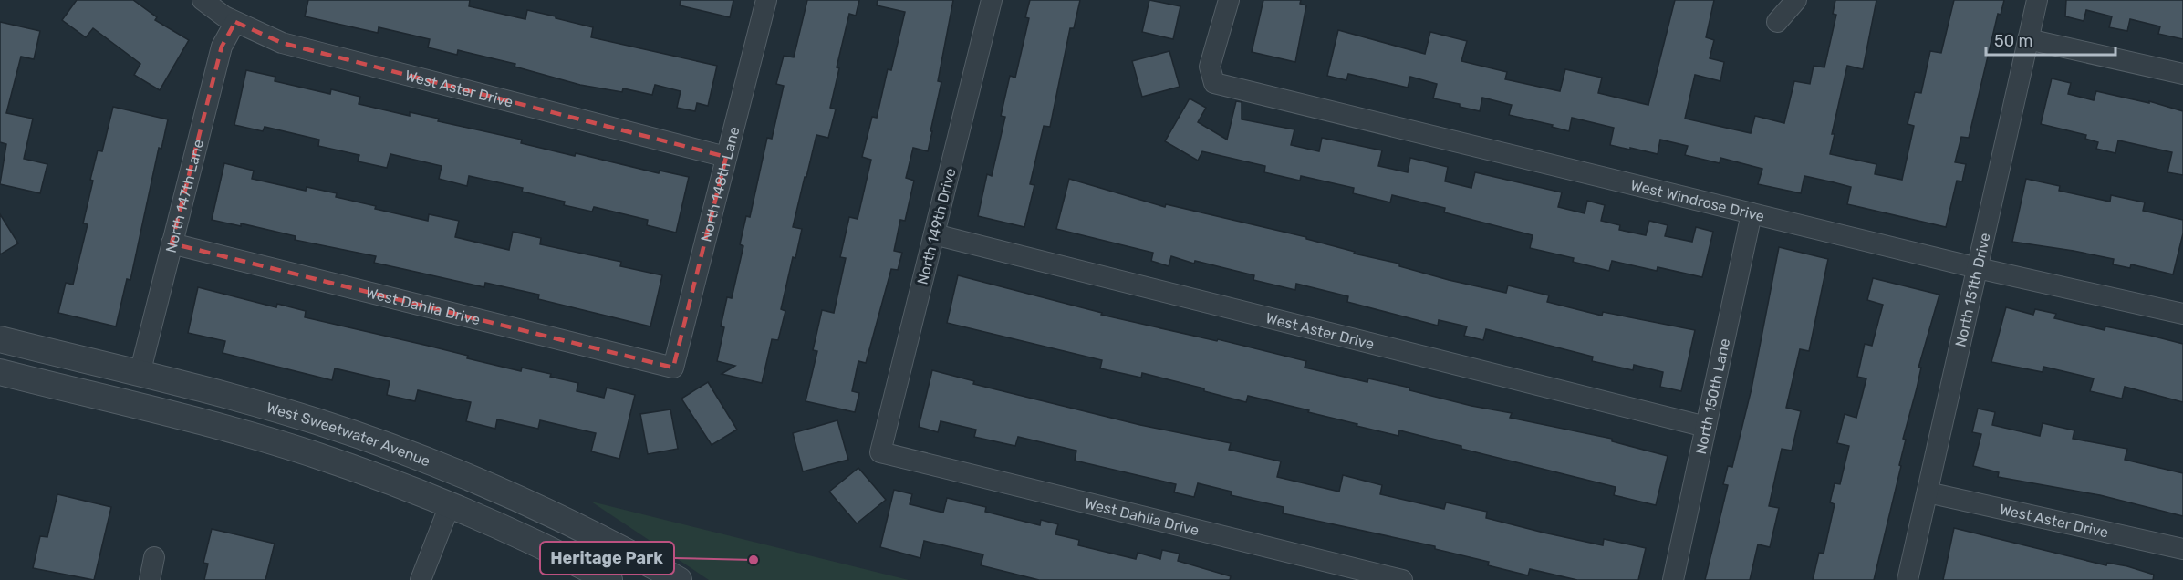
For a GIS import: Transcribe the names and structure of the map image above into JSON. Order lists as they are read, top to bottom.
{
  "streets": {
    "street": [
      "West Aster Drive",
      "North 148th Lane",
      "North 147th Lane",
      "West Windrose Drive",
      "North 149th Drive",
      "North 151th Drive",
      "West Dahlia Drive",
      "North 150th Lane",
      "West Sweetwater Avenue"
    ]
  },
  "crossings": [
    ["West Aster Drive", "North 148th Lane"],
    ["West Aster Drive", "North 147th Lane"],
    ["West Aster Drive", "North 149th Drive"],
    ["West Aster Drive", "North 151th Drive"],
    ["West Aster Drive", "North 150th Lane"],
    ["North 148th Lane", "West Dahlia Drive"],
    ["North 147th Lane", "West Dahlia Drive"],
    ["North 147th Lane", "West Sweetwater Avenue"],
    ["West Windrose Drive", "North 151th Drive"],
    ["West Windrose Drive", "North 150th Lane"],
    ["North 149th Drive", "West Dahlia Drive"]
  ],
  "places": ["Heritage Park"],
  "scale_bar": "50 m"
}
